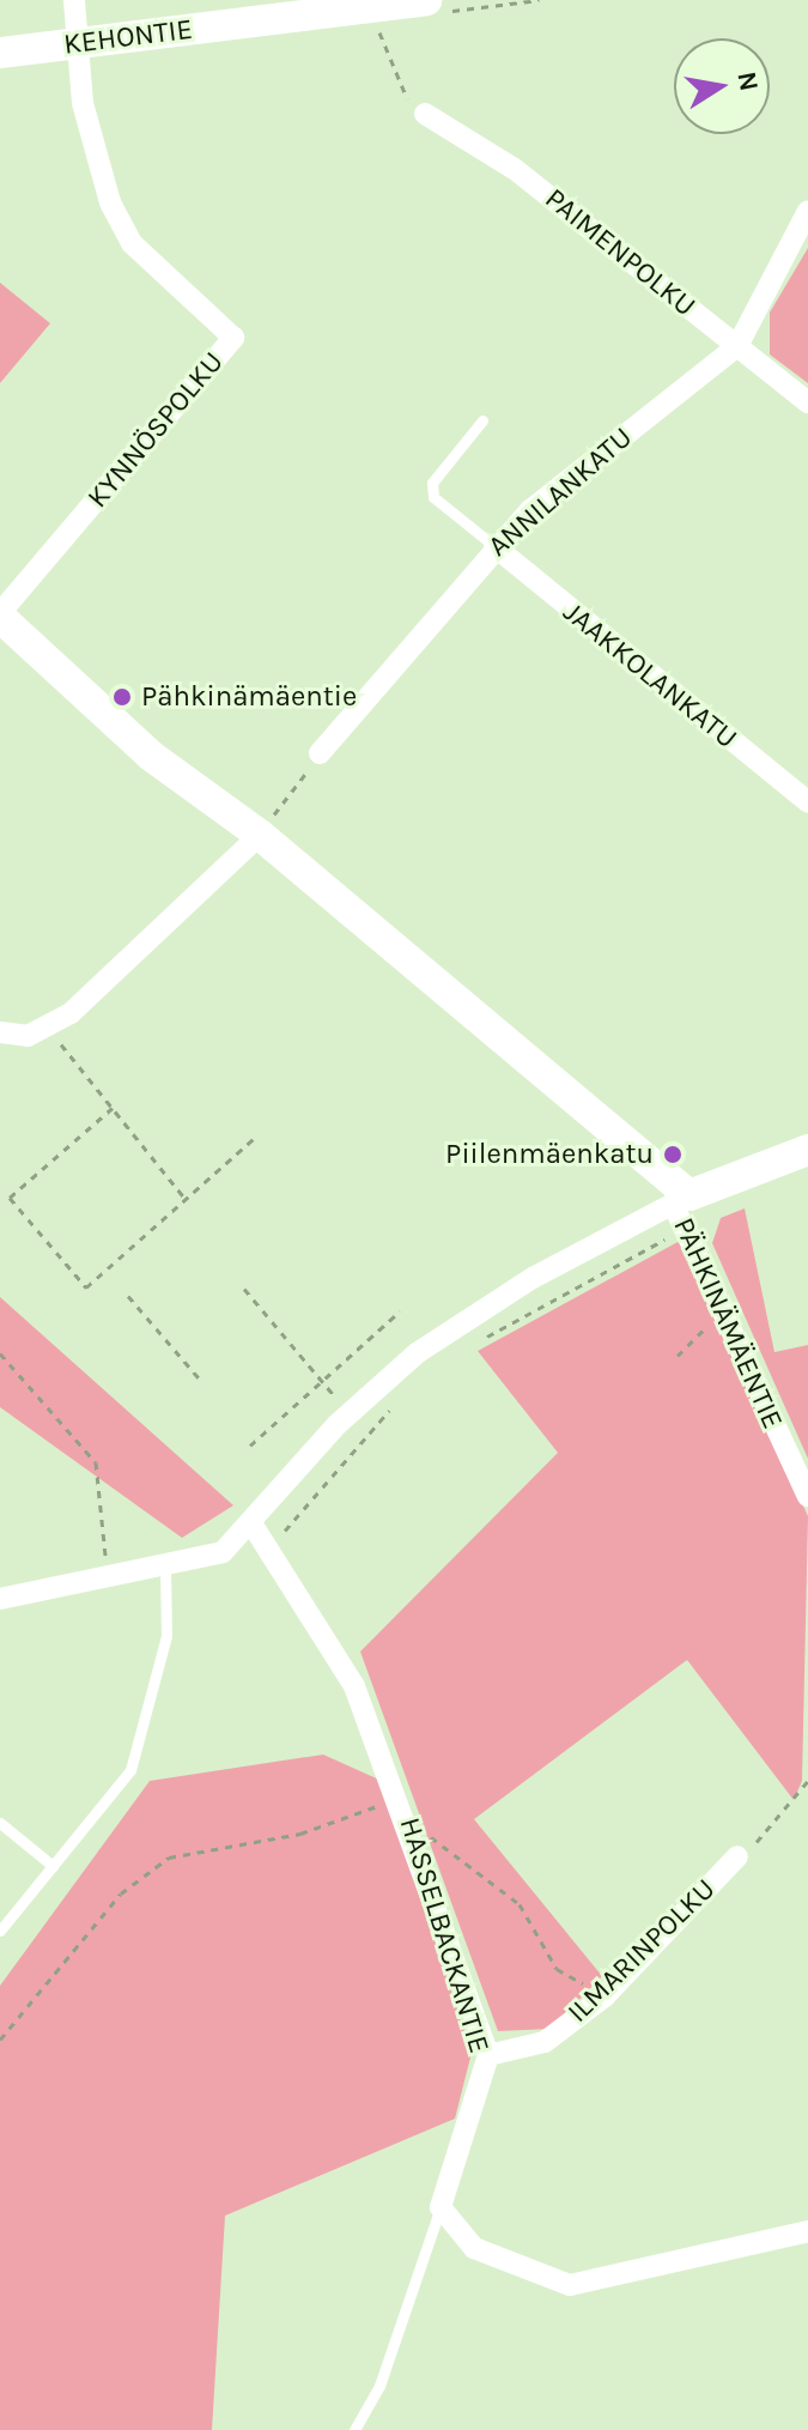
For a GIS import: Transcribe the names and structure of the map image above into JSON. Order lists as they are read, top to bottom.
{
  "streets": {
    "street": [
      "KEHONTIE",
      "PAIMENPOLKU",
      "KYNNÖSPOLKU",
      "ANNILANKATU",
      "JAAKKOLANKATU",
      "PÄHKINÄMÄENTIE",
      "HASSELBACKANTIE",
      "ILMARINPOLKU"
    ]
  },
  "crossings": [
    ["KEHONTIE", "KYNNÖSPOLKU"],
    ["PAIMENPOLKU", "ANNILANKATU"],
    ["KYNNÖSPOLKU", "PÄHKINÄMÄENTIE"],
    ["ANNILANKATU", "JAAKKOLANKATU"],
    ["HASSELBACKANTIE", "ILMARINPOLKU"]
  ],
  "places": ["Pähkinämäentie", "Piilenmäenkatu"],
  "north": "right"
}
